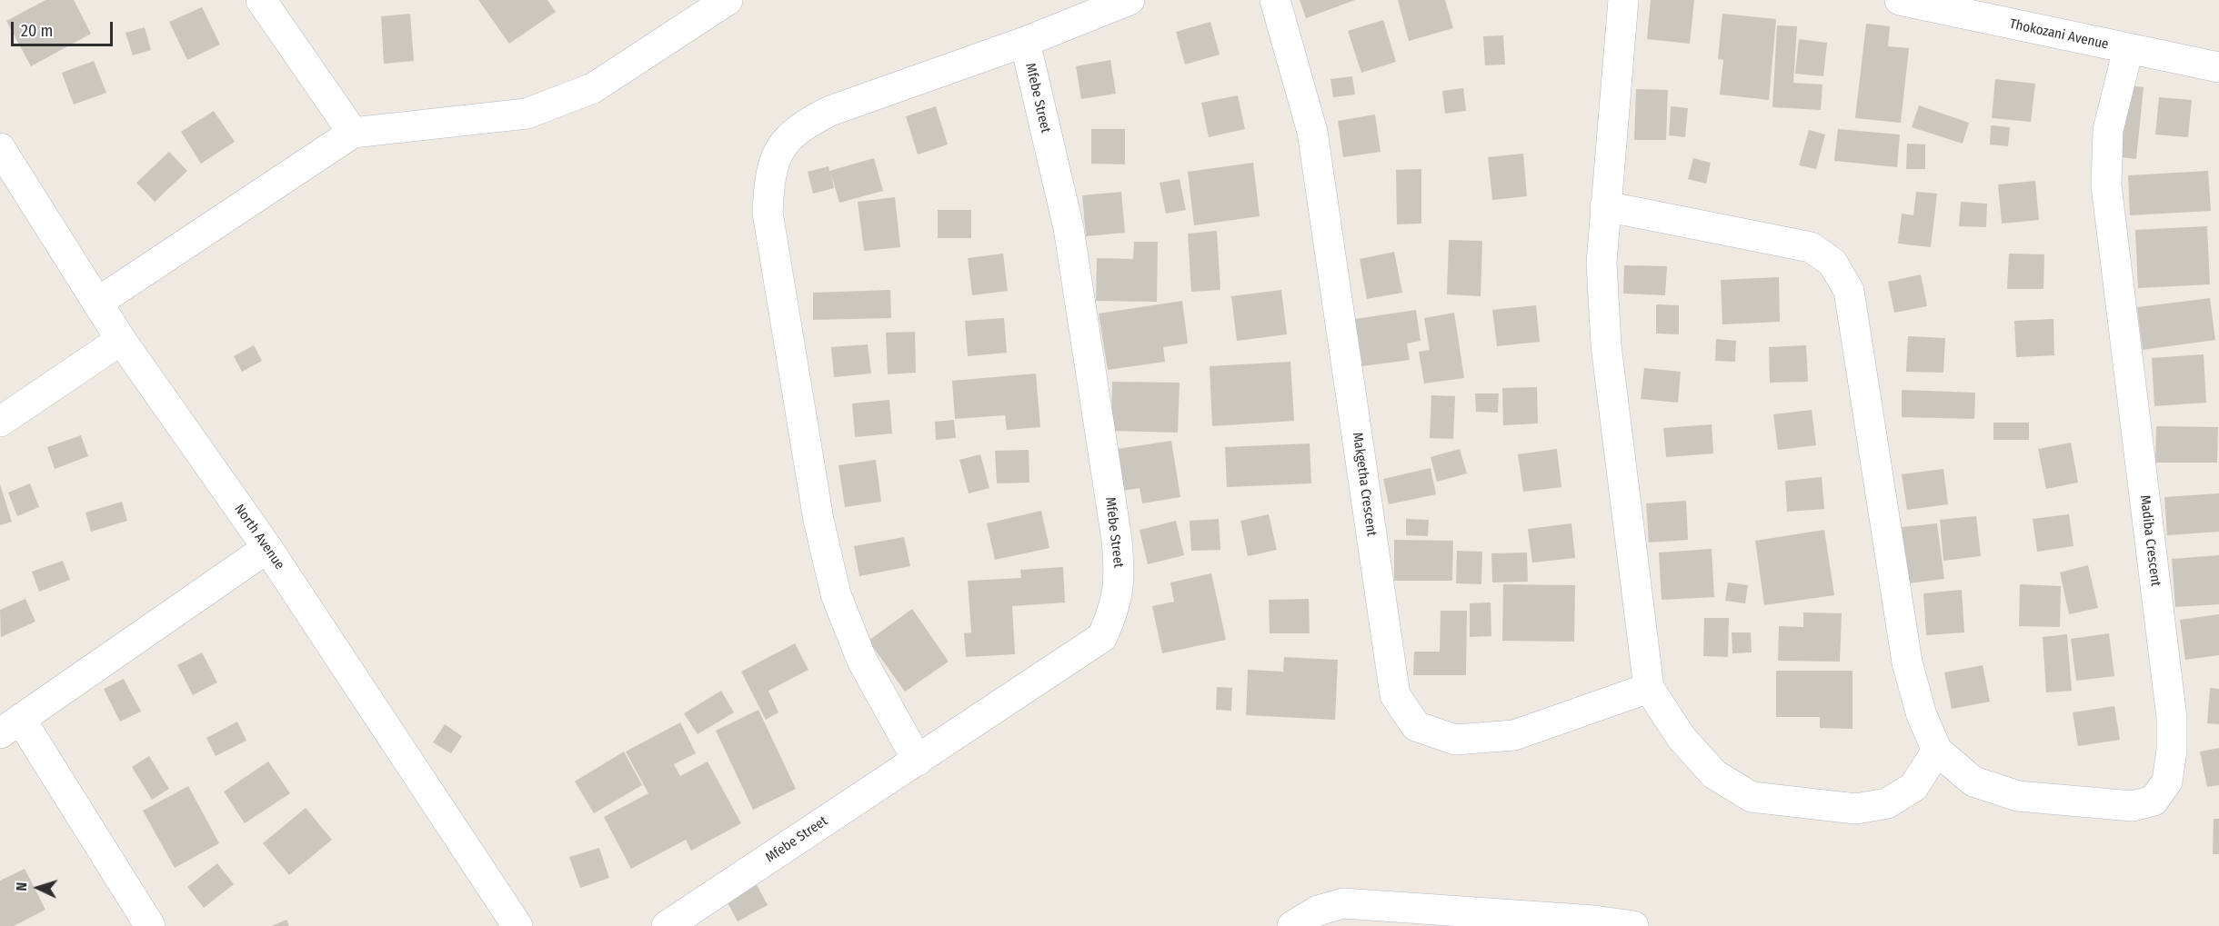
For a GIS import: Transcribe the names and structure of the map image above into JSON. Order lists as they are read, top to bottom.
{
  "streets": {
    "street": [
      "Thokozani Avenue",
      "Mfebe Street",
      "Makgetha Crescent",
      "North Avenue",
      "Madiba Crescent"
    ]
  },
  "crossings": [
    ["Thokozani Avenue", "Madiba Crescent"]
  ],
  "scale_bar": "20 m",
  "north": "left"
}
